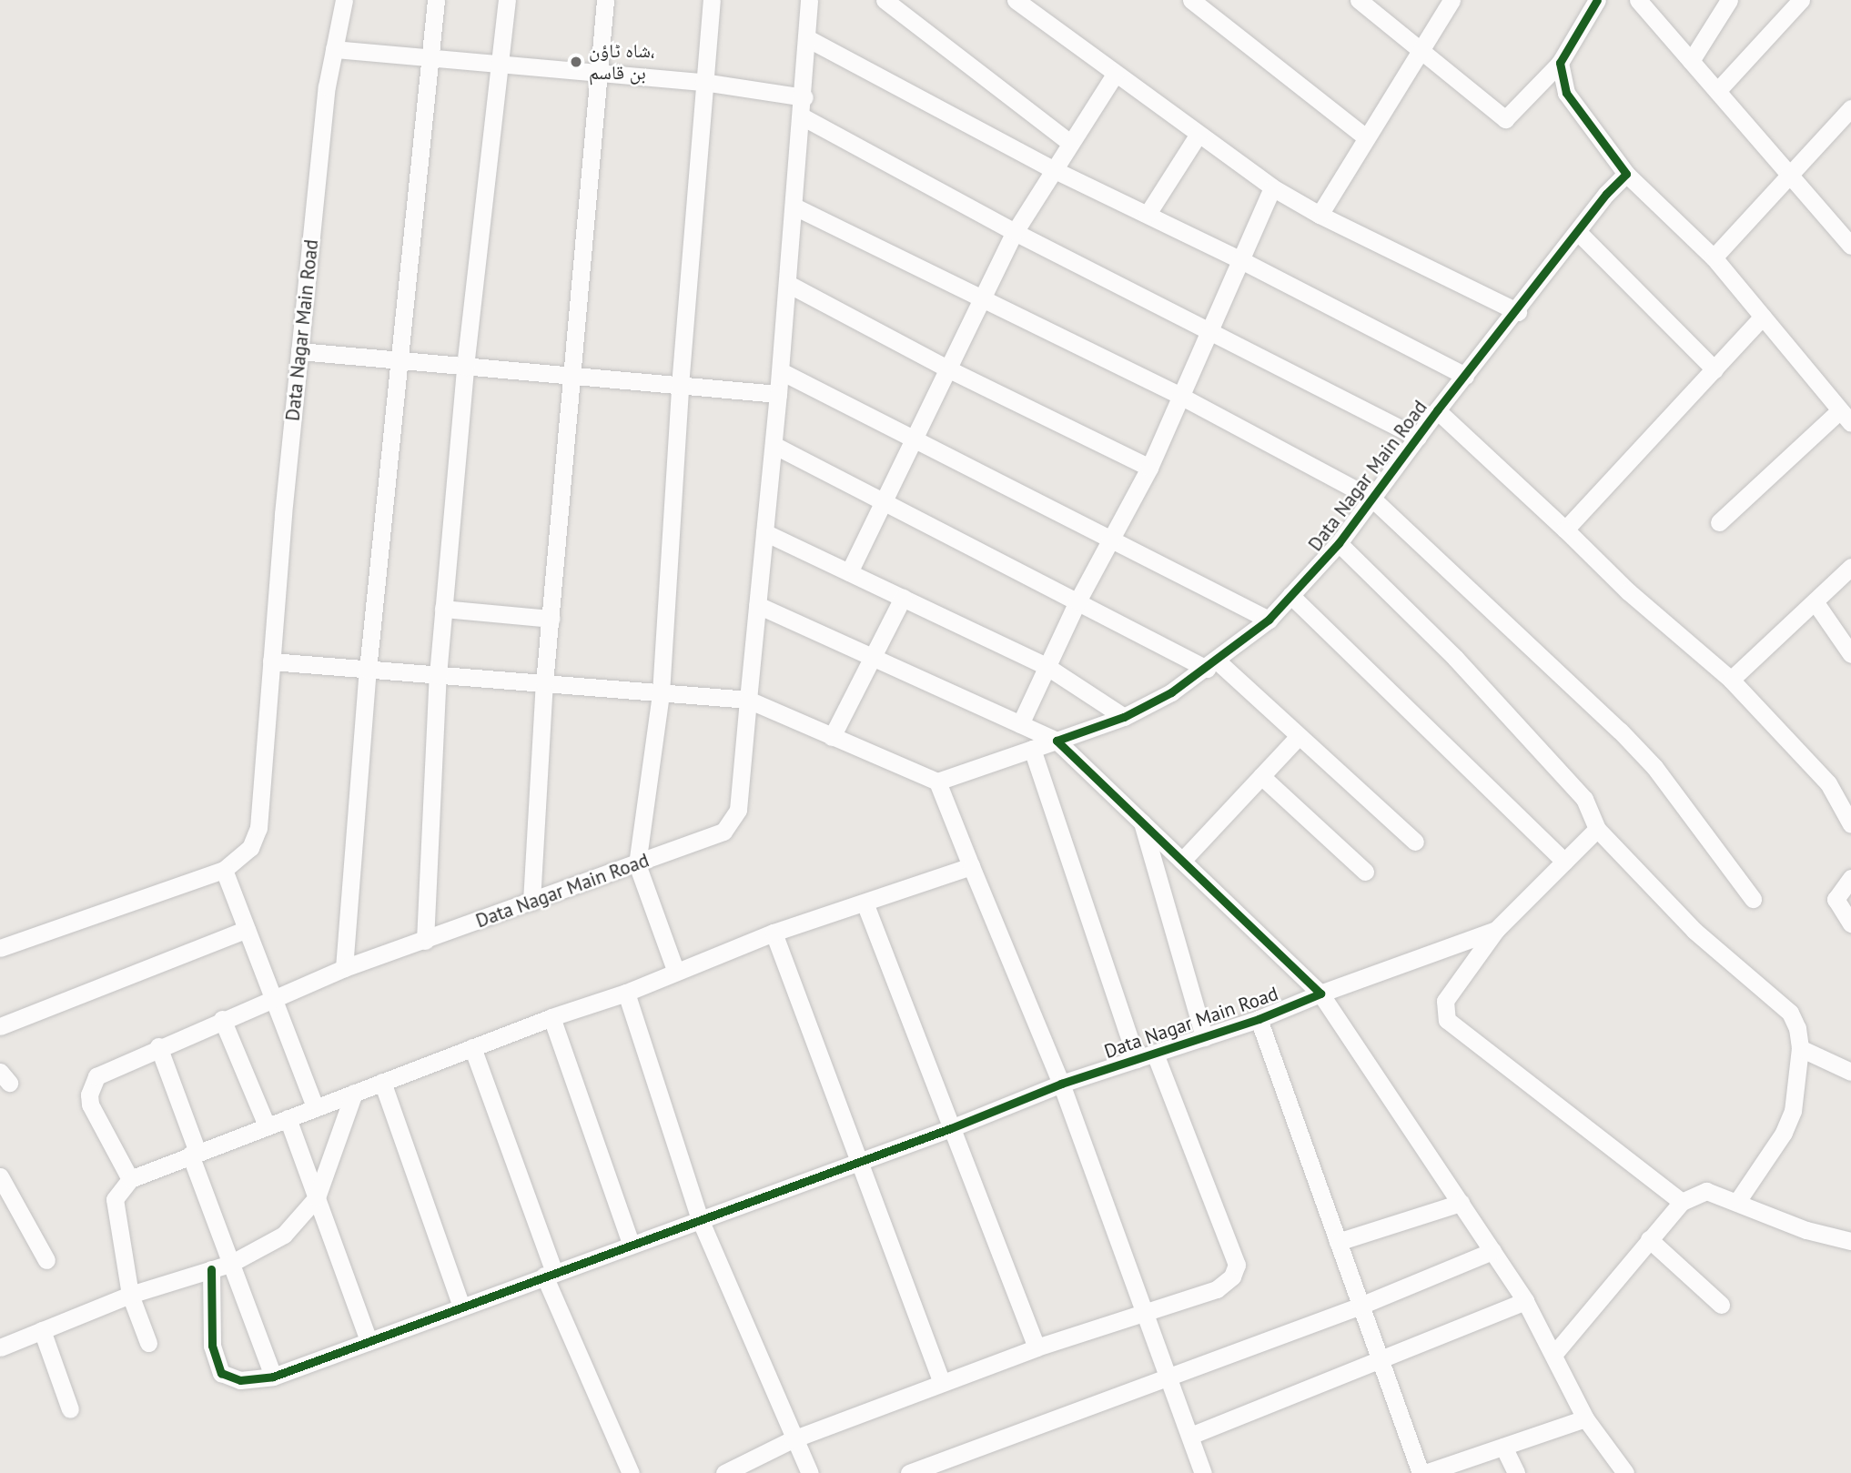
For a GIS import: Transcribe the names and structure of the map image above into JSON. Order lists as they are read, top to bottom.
{
  "streets": {
    "street": ["Data Nagar Main Road"]
  },
  "places": ["شاہ ٹاؤن، بن قاسم"]
}
